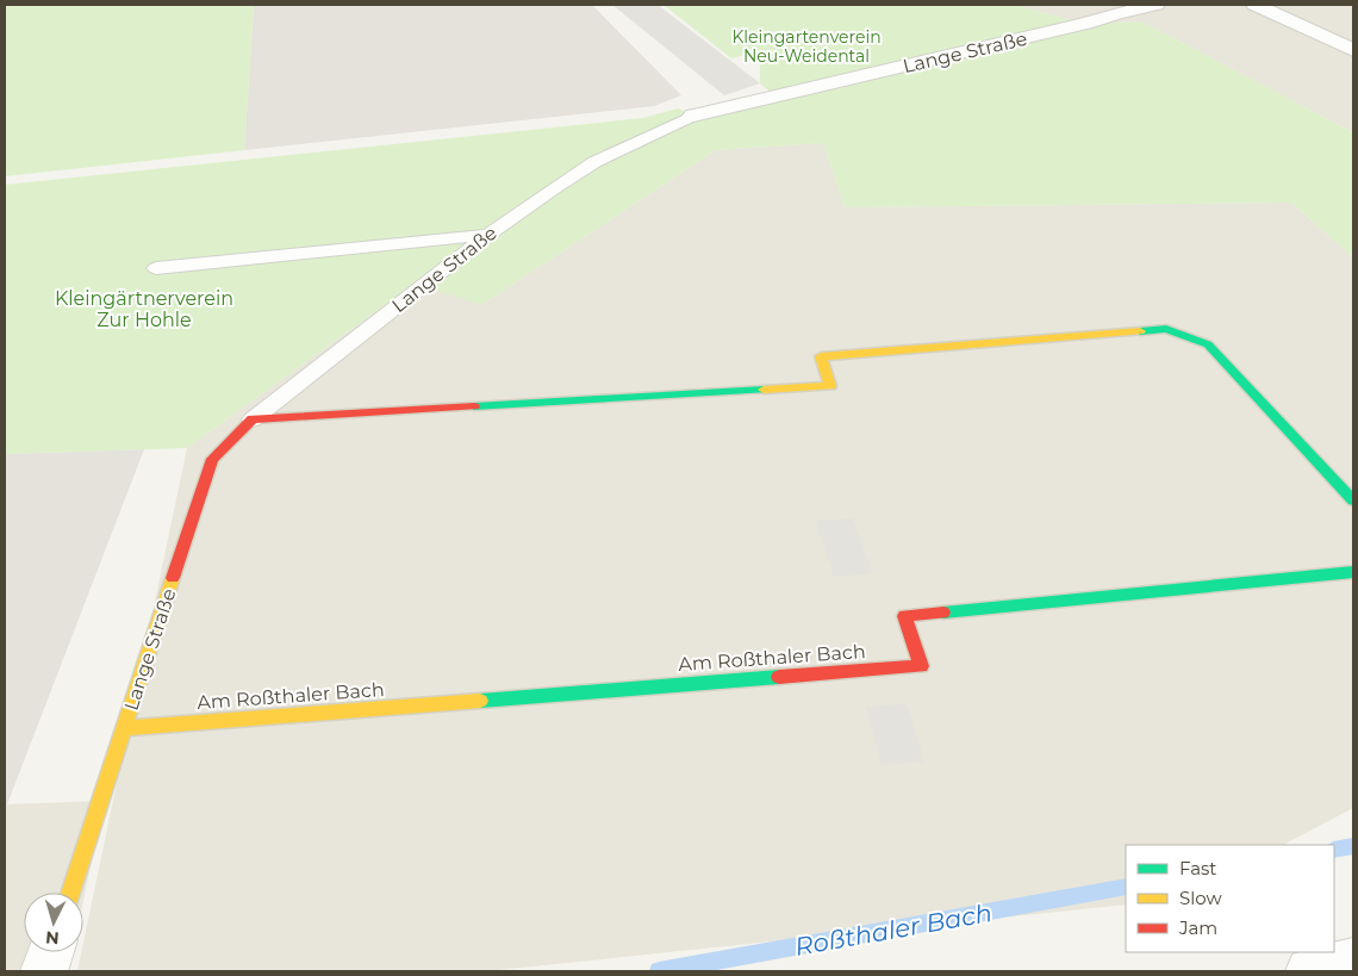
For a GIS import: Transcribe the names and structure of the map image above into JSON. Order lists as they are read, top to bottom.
{
  "streets": {
    "street": ["Lange Straße", "Am Roßthaler Bach"]
  },
  "crossings": [
    ["Lange Straße", "Am Roßthaler Bach"]
  ],
  "water": ["Roßthaler Bach"],
  "parks": ["Kleingartenverein Neu-Weidental", "Kleingärtnerverein Zur Hohle"],
  "legend": ["Fast", "Slow", "Jam"],
  "north": "bottom"
}
